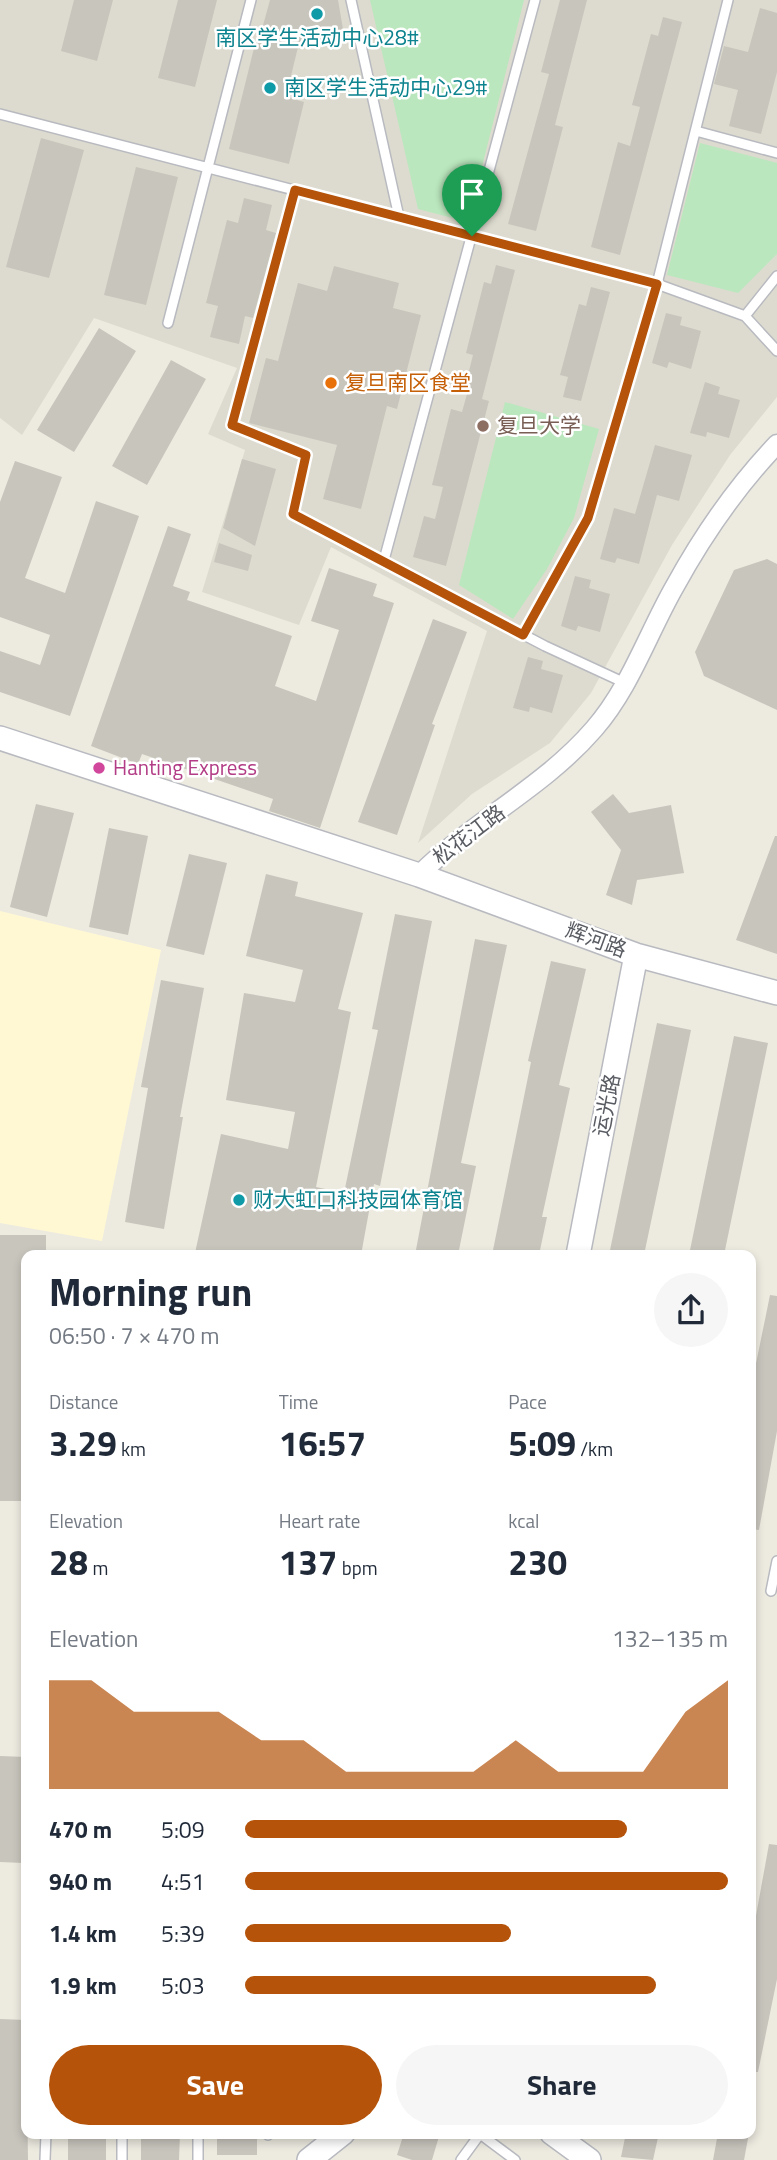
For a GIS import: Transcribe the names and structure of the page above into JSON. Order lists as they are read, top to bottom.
{
  "streets": {
    "street": ["松花江路", "辉河路", "运光路"]
  },
  "crossings": [
    ["松花江路", "辉河路"],
    ["辉河路", "运光路"]
  ],
  "places": [
    "南区学生活动中心28#",
    "南区学生活动中心29#",
    "复旦南区食堂",
    "复旦大学",
    "Hanting Express",
    "财大虹口科技园体育馆"
  ],
  "page": {
    "heading": ["Morning run", "06:50 · 7 × 470 m"],
    "stats": [
      ["Distance", "3.29 km"],
      ["Time", "16:57"],
      ["Pace", "5:09 /km"],
      ["Elevation", "28 m"],
      ["Heart rate", "137 bpm"],
      ["kcal", "230"]
    ],
    "chart": ["Elevation", "132–135 m"],
    "list": [
      {
        "name": "470 m",
        "note": "5:09"
      },
      {
        "name": "940 m",
        "note": "4:51"
      },
      {
        "name": "1.4 km",
        "note": "5:39"
      },
      {
        "name": "1.9 km",
        "note": "5:03"
      }
    ],
    "buttons": ["Save", "Share"]
  }
}
